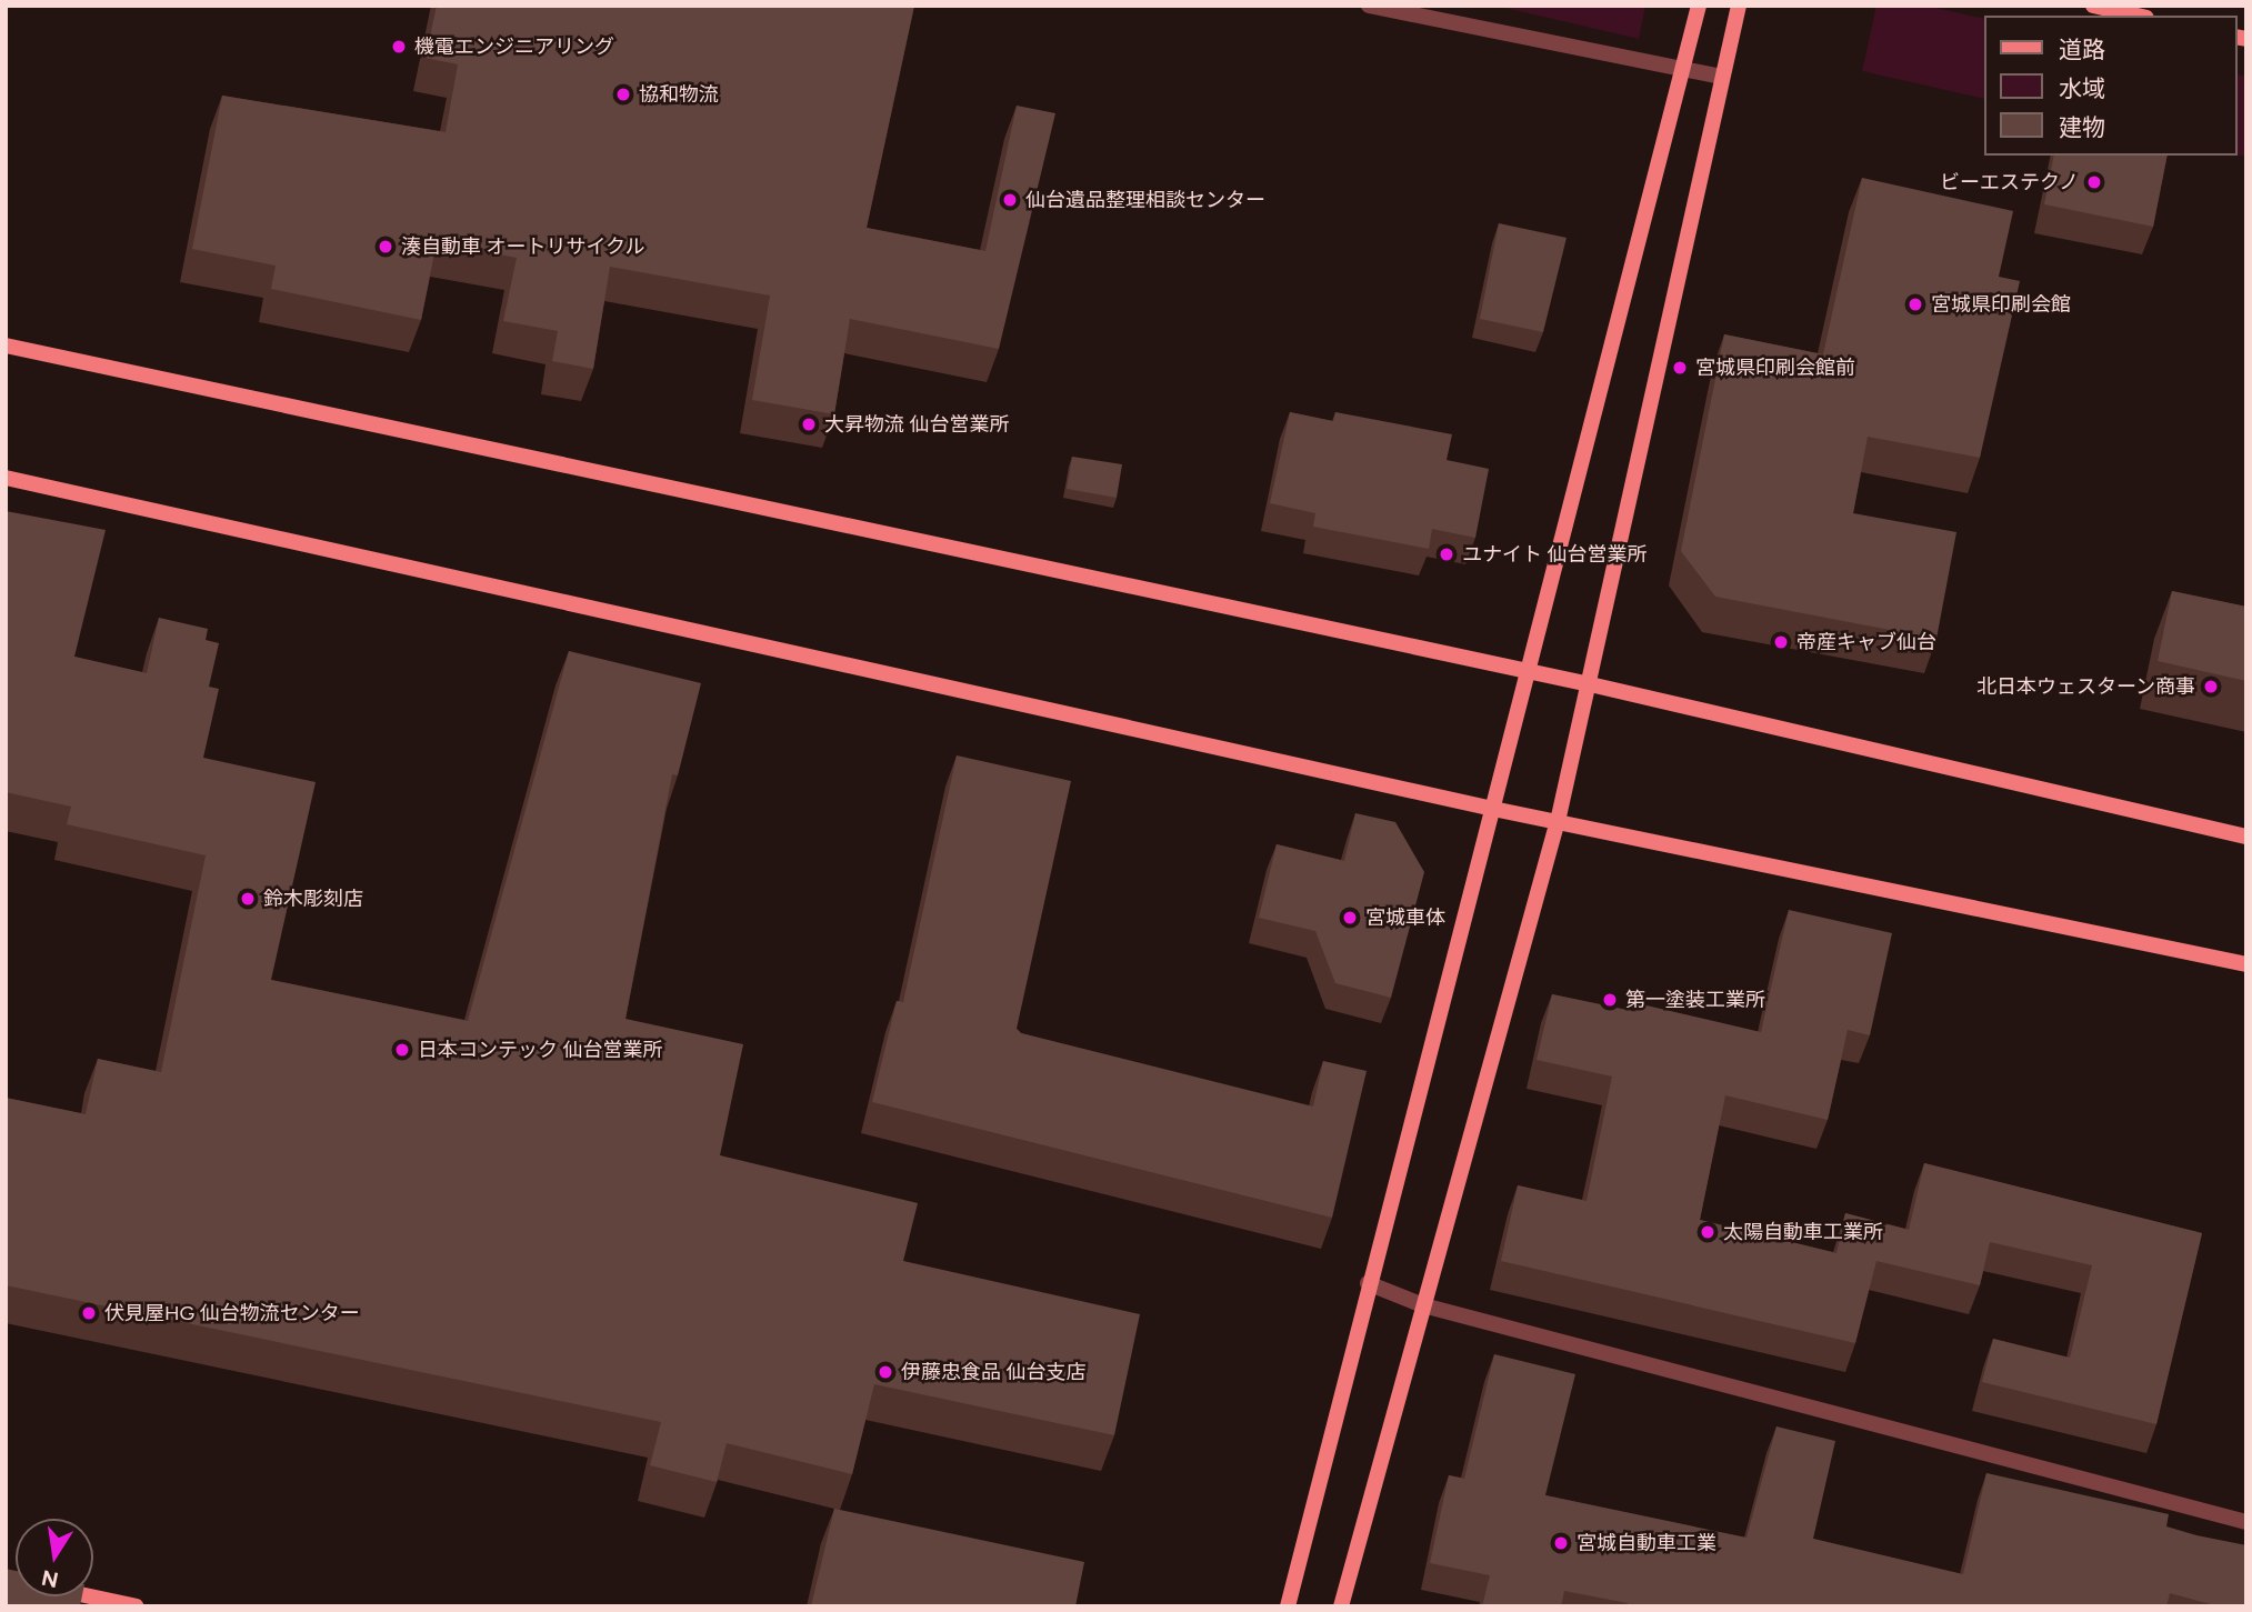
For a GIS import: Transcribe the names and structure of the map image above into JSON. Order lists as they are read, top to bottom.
{
  "places": [
    "機電エンジニアリング",
    "協和物流",
    "ビーエステクノ",
    "仙台遺品整理相談センター",
    "湊自動車 オートリサイクル",
    "宮城県印刷会館",
    "宮城県印刷会館前",
    "大昇物流 仙台営業所",
    "ユナイト 仙台営業所",
    "帝産キャブ仙台",
    "北日本ウェスターン商事",
    "鈴木彫刻店",
    "宮城車体",
    "第一塗装工業所",
    "日本コンテック 仙台営業所",
    "太陽自動車工業所",
    "伏見屋HG 仙台物流センター",
    "伊藤忠食品 仙台支店",
    "宮城自動車工業"
  ],
  "legend": ["道路", "水域", "建物"],
  "north": "bottom"
}
